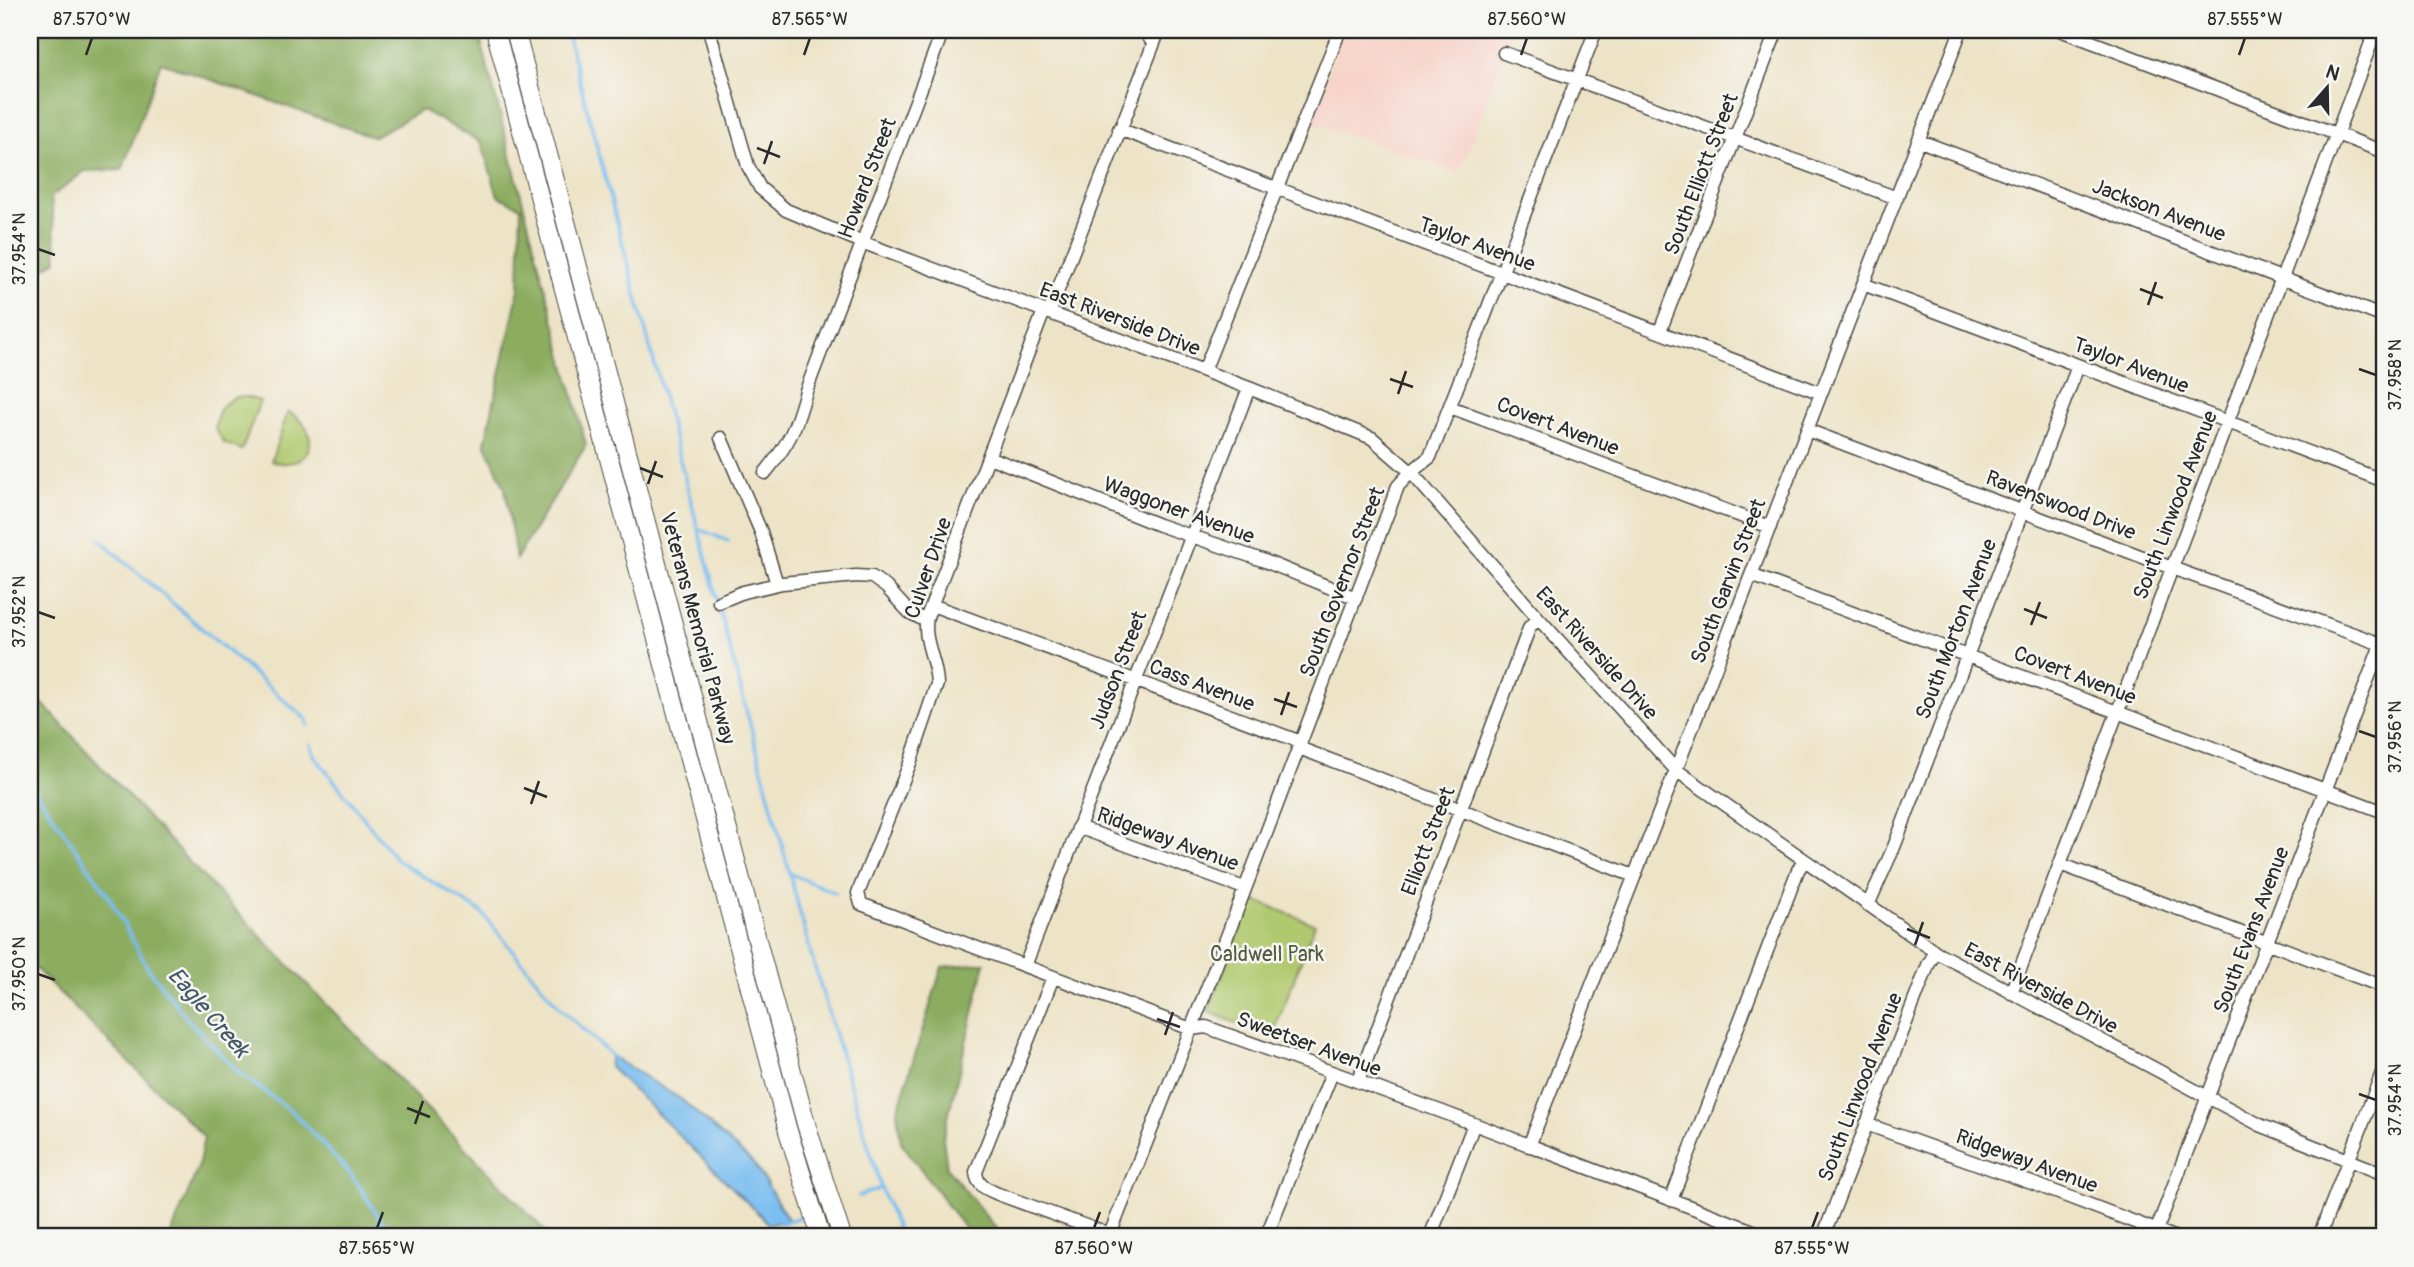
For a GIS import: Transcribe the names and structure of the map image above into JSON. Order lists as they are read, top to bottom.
{
  "streets": {
    "highway": ["Veterans Memorial Parkway"],
    "street": [
      "South Elliott Street",
      "Howard Street",
      "Jackson Avenue",
      "Taylor Avenue",
      "East Riverside Drive",
      "Covert Avenue",
      "Ravenswood Drive",
      "South Linwood Avenue",
      "Waggoner Avenue",
      "Culver Drive",
      "South Garvin Street",
      "South Governor Street",
      "South Morton Avenue",
      "Judson Street",
      "Cass Avenue",
      "Ridgeway Avenue",
      "Elliott Street",
      "South Evans Avenue",
      "Sweetser Avenue"
    ]
  },
  "crossings": [
    ["South Elliott Street", "Taylor Avenue"],
    ["Howard Street", "East Riverside Drive"],
    ["Jackson Avenue", "South Linwood Avenue"],
    ["Jackson Avenue", "South Garvin Street"],
    ["Taylor Avenue", "South Linwood Avenue"],
    ["Taylor Avenue", "Culver Drive"],
    ["Taylor Avenue", "South Garvin Street"],
    ["Taylor Avenue", "South Governor Street"],
    ["Taylor Avenue", "South Morton Avenue"],
    ["East Riverside Drive", "South Linwood Avenue"],
    ["East Riverside Drive", "Culver Drive"],
    ["East Riverside Drive", "South Garvin Street"],
    ["East Riverside Drive", "South Governor Street"],
    ["East Riverside Drive", "South Morton Avenue"],
    ["East Riverside Drive", "Judson Street"],
    ["East Riverside Drive", "Elliott Street"],
    ["East Riverside Drive", "South Evans Avenue"],
    ["Covert Avenue", "South Linwood Avenue"],
    ["Covert Avenue", "South Garvin Street"],
    ["Covert Avenue", "South Governor Street"],
    ["Covert Avenue", "South Morton Avenue"],
    ["Covert Avenue", "South Evans Avenue"],
    ["Ravenswood Drive", "South Linwood Avenue"],
    ["Ravenswood Drive", "South Garvin Street"],
    ["Ravenswood Drive", "South Morton Avenue"],
    ["Ravenswood Drive", "South Evans Avenue"],
    ["South Linwood Avenue", "Ridgeway Avenue"],
    ["Waggoner Avenue", "Culver Drive"],
    ["Waggoner Avenue", "South Governor Street"],
    ["Waggoner Avenue", "Judson Street"],
    ["Culver Drive", "Cass Avenue"],
    ["Culver Drive", "Sweetser Avenue"],
    ["South Garvin Street", "Cass Avenue"],
    ["South Garvin Street", "Sweetser Avenue"],
    ["South Governor Street", "Cass Avenue"],
    ["South Governor Street", "Ridgeway Avenue"],
    ["South Governor Street", "Sweetser Avenue"],
    ["Judson Street", "Cass Avenue"],
    ["Judson Street", "Ridgeway Avenue"],
    ["Judson Street", "Sweetser Avenue"],
    ["Cass Avenue", "Elliott Street"],
    ["Ridgeway Avenue", "South Evans Avenue"],
    ["Elliott Street", "Sweetser Avenue"]
  ],
  "water": ["Eagle Creek"],
  "parks": ["Caldwell Park"],
  "north": "top",
  "coordinates": [
    "87.570°W",
    "87.565°W",
    "87.560°W",
    "87.555°W",
    "37.954°N",
    "37.958°N",
    "37.952°N",
    "37.956°N",
    "37.950°N"
  ]
}
